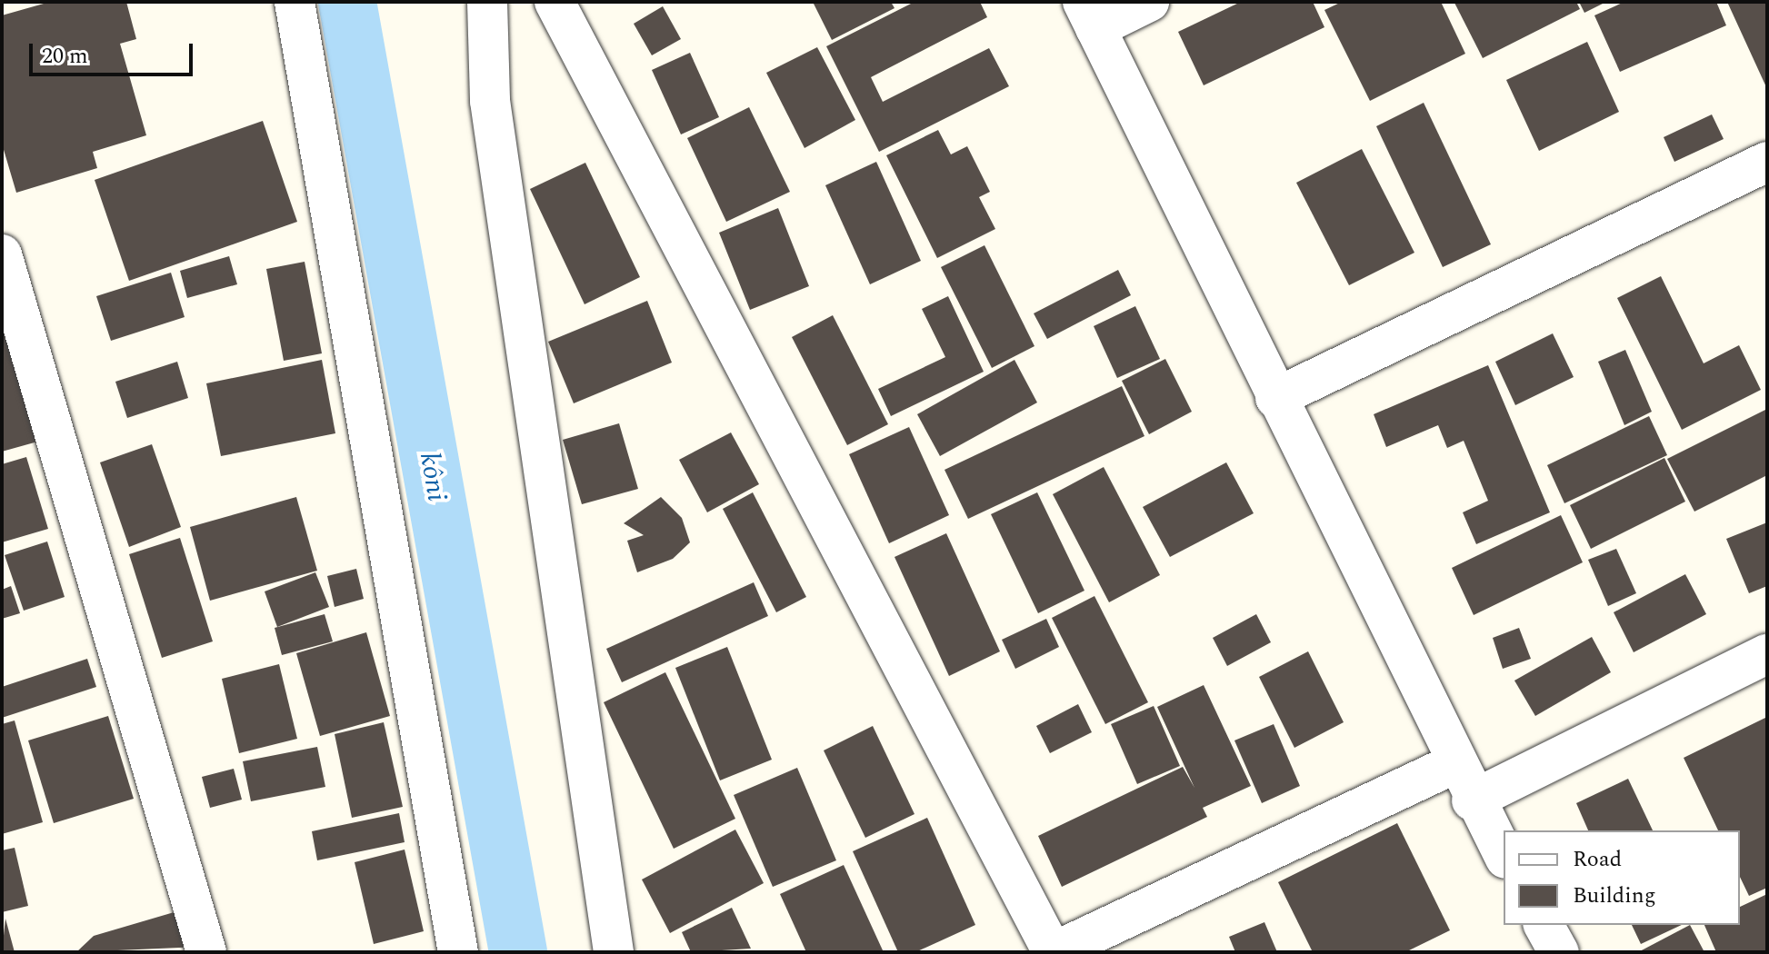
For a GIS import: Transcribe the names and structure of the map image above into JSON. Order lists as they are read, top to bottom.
{
  "water": ["kôni"],
  "legend": ["Road", "Building"],
  "scale_bar": "20 m"
}
